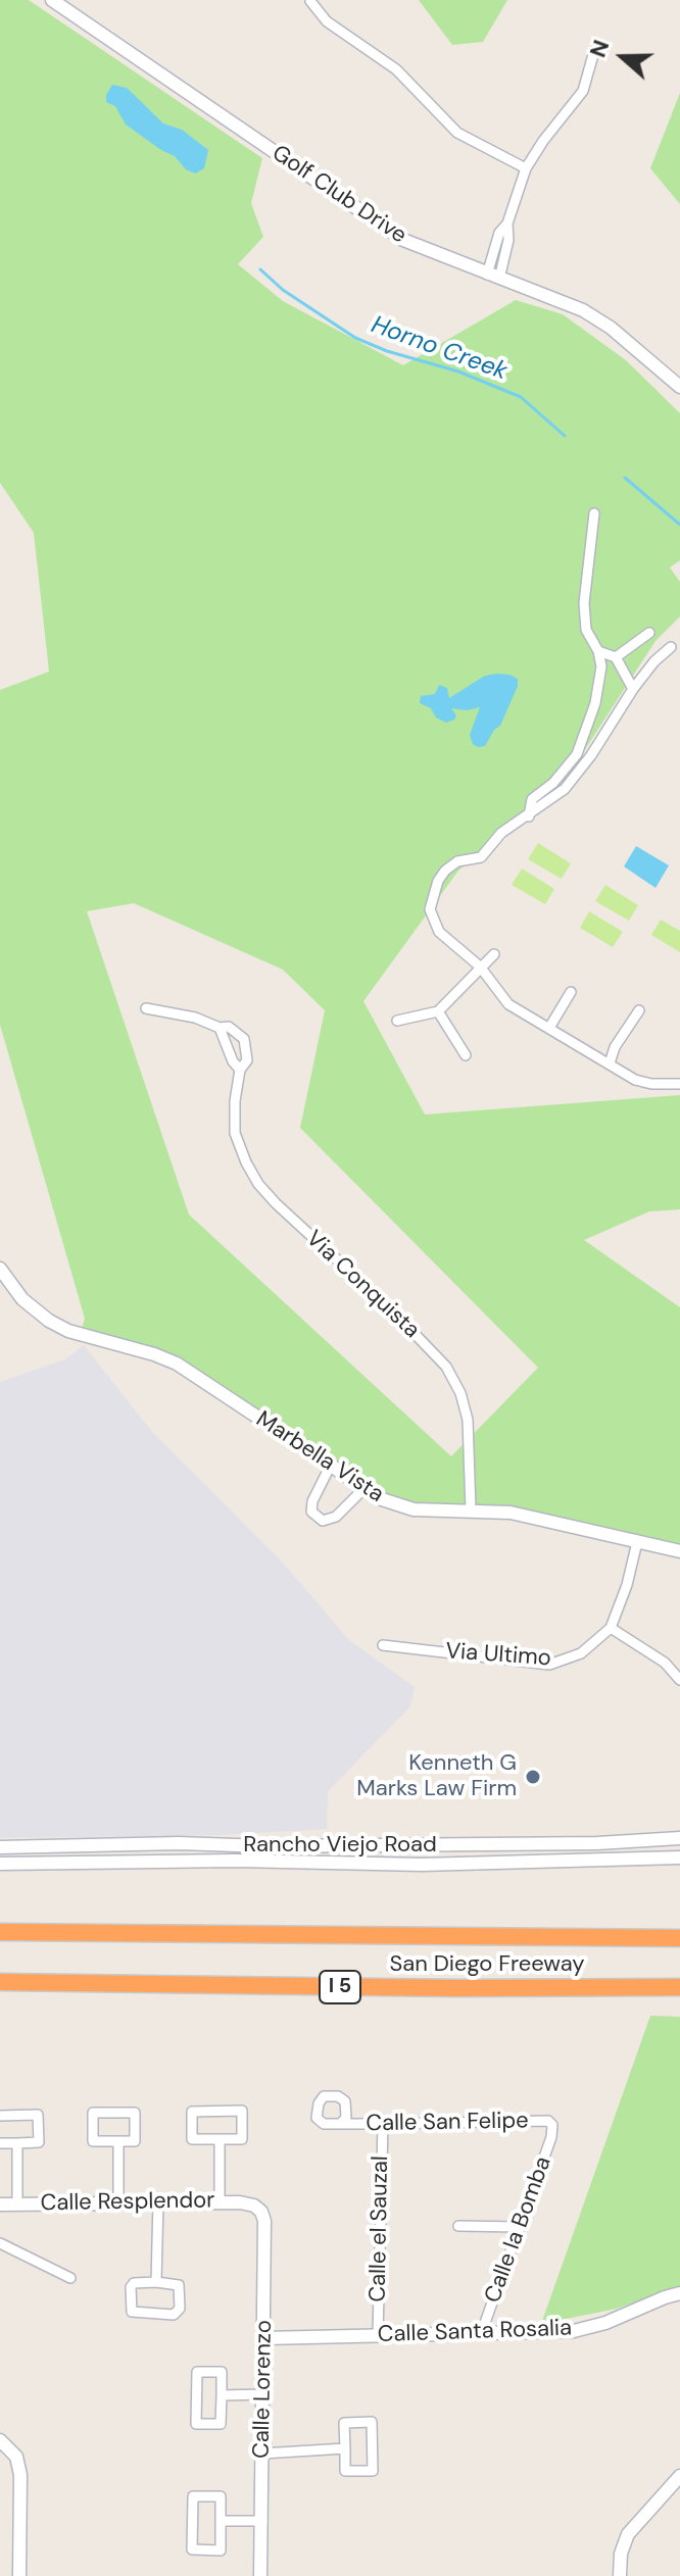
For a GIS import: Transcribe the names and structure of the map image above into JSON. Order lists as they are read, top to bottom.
{
  "streets": {
    "highway": ["San Diego Freeway", "I 5"],
    "street": [
      "Golf Club Drive",
      "Via Conquista",
      "Marbella Vista",
      "Via Ultimo",
      "Rancho Viejo Road",
      "Calle San Felipe",
      "Calle Resplendor",
      "Calle el Sauzal",
      "Calle la Bomba",
      "Calle Santa Rosalia",
      "Calle Lorenzo"
    ]
  },
  "crossings": [
    ["Via Conquista", "Marbella Vista"],
    ["Marbella Vista", "Via Ultimo"],
    ["Calle San Felipe", "Calle el Sauzal"],
    ["Calle San Felipe", "Calle la Bomba"],
    ["Calle Resplendor", "Calle Lorenzo"],
    ["Calle el Sauzal", "Calle Santa Rosalia"],
    ["Calle la Bomba", "Calle Santa Rosalia"],
    ["Calle Santa Rosalia", "Calle Lorenzo"]
  ],
  "water": ["Horno Creek"],
  "places": ["Kenneth G Marks Law Firm"],
  "north": "left"
}
